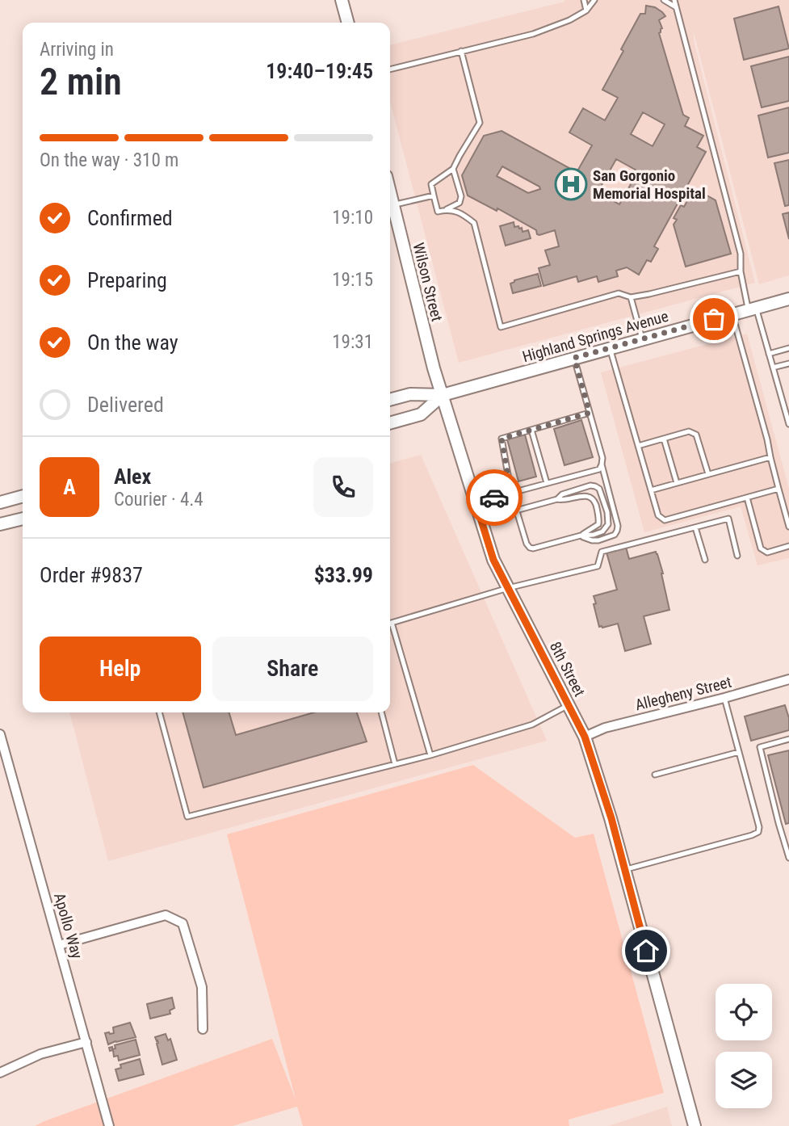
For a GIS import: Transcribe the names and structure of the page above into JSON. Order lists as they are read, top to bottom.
{
  "streets": {
    "street": [
      "Wilson Street",
      "Highland Springs Avenue",
      "8th Street",
      "Allegheny Street",
      "Apollo Way"
    ]
  },
  "crossings": [
    ["Wilson Street", "Highland Springs Avenue"],
    ["Wilson Street", "8th Street"],
    ["Highland Springs Avenue", "8th Street"],
    ["8th Street", "Allegheny Street"]
  ],
  "places": {
    "hospital": ["San Gorgonio Memorial Hospital"]
  },
  "page": {
    "heading": ["2 min", "Arriving in", "19:40–19:45"],
    "panel": [
      "Alex",
      "Courier · 4.4",
      "Order #9837",
      "$33.99"
    ],
    "bar": "On the way · 310 m",
    "list": [
      ["Confirmed", "19:10"],
      ["Preparing", "19:15"],
      ["On the way", "19:31"],
      "Delivered"
    ],
    "round": "A",
    "buttons": ["Help", "Share"]
  }
}
